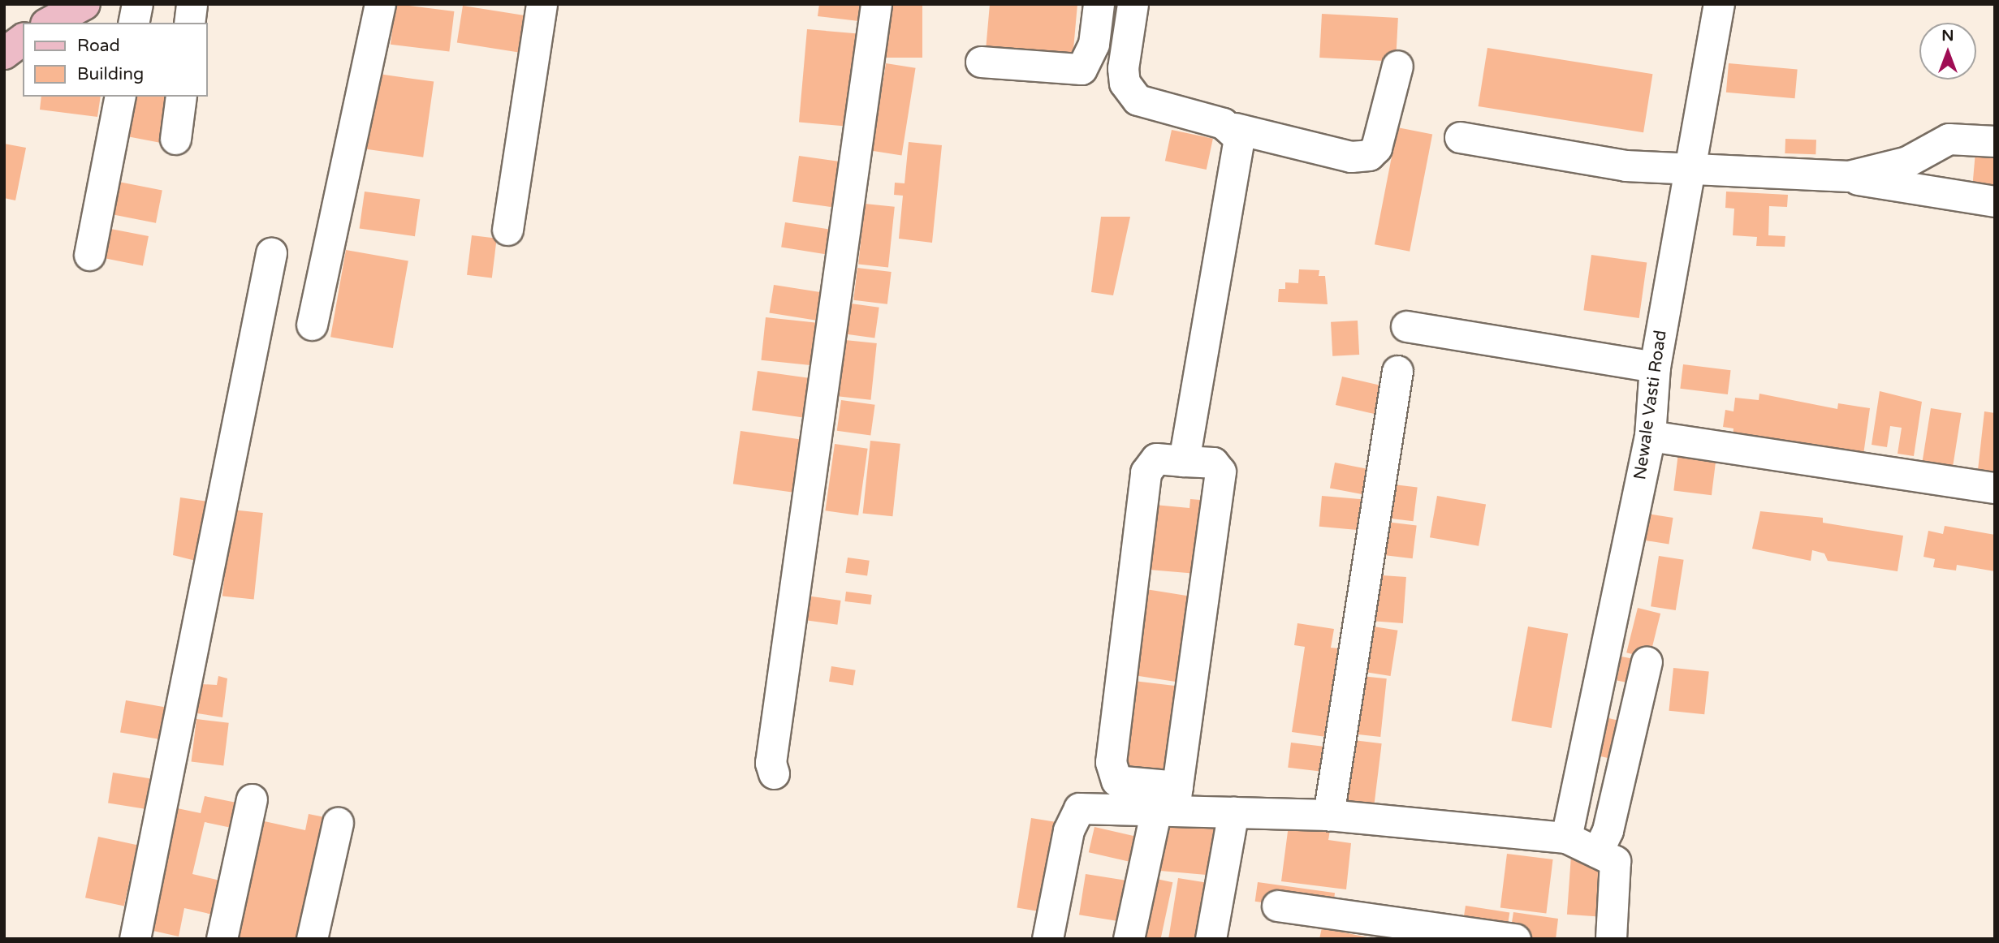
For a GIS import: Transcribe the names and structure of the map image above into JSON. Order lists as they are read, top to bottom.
{
  "streets": {
    "street": ["Newale Vasti Road"]
  },
  "legend": ["Road", "Building"],
  "north": "top"
}
